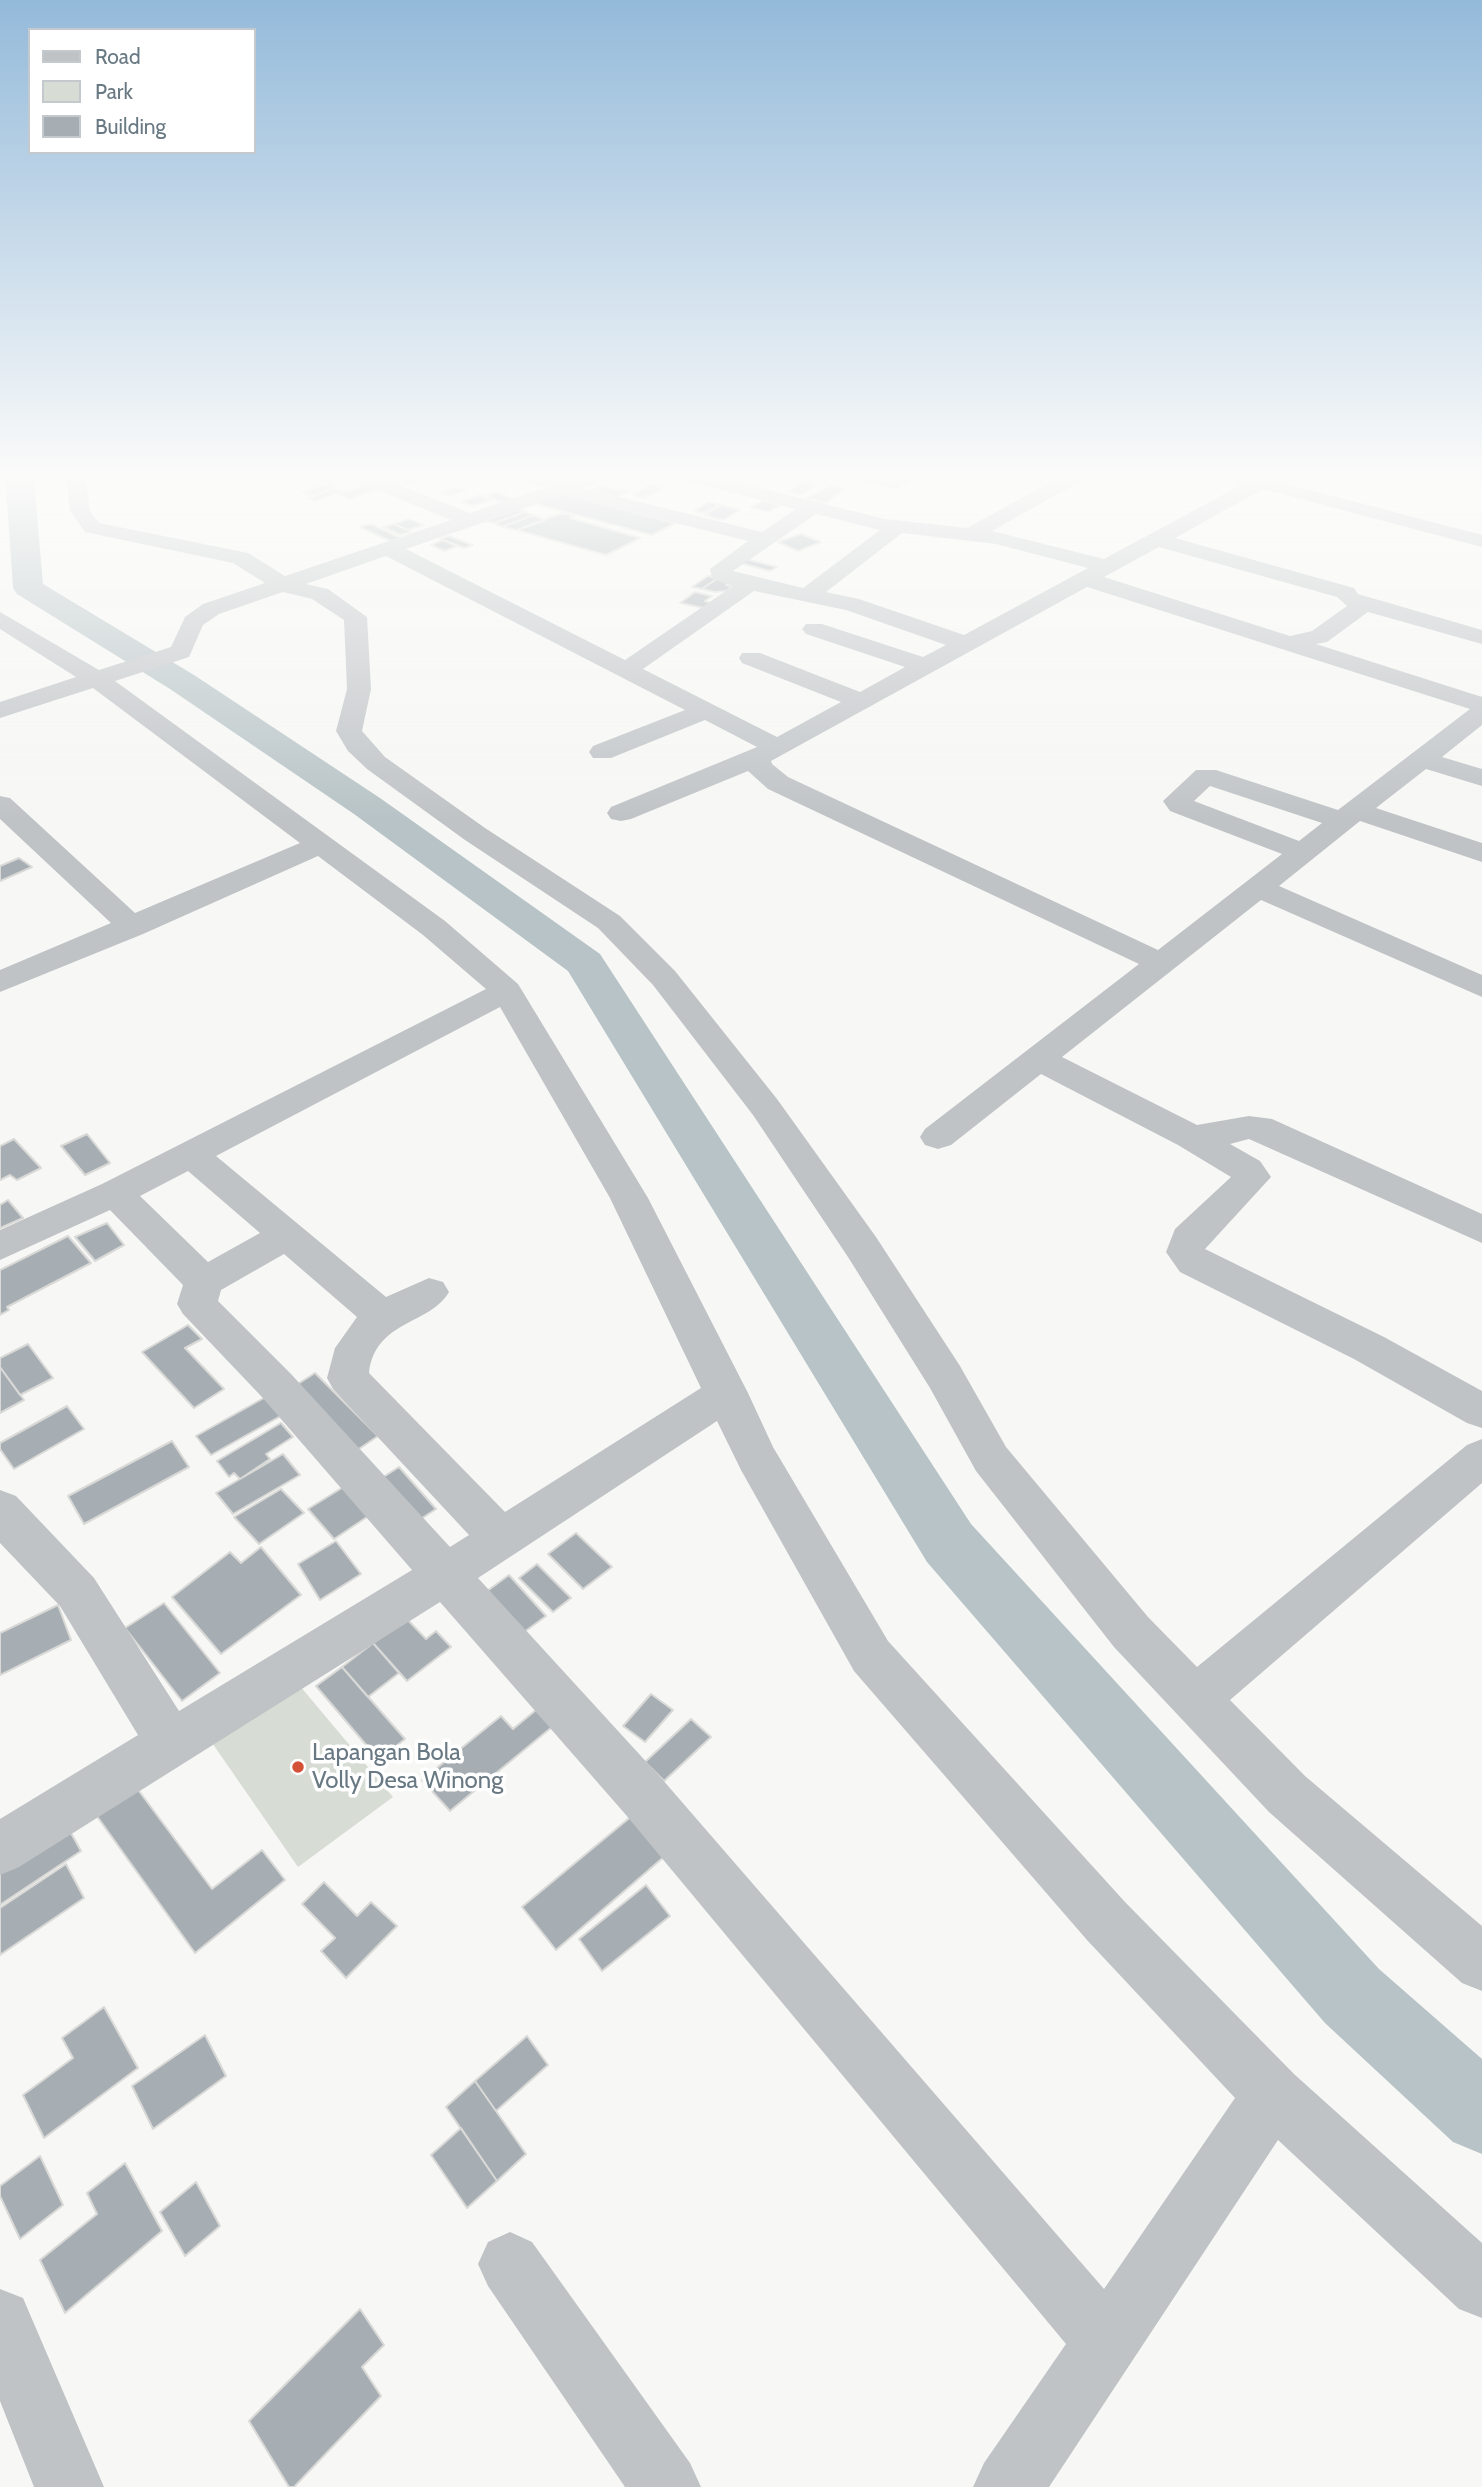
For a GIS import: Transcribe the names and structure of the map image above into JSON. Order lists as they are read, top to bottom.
{
  "places": ["Lapangan Bola Volly Desa Winong"],
  "legend": ["Road", "Park", "Building"]
}
